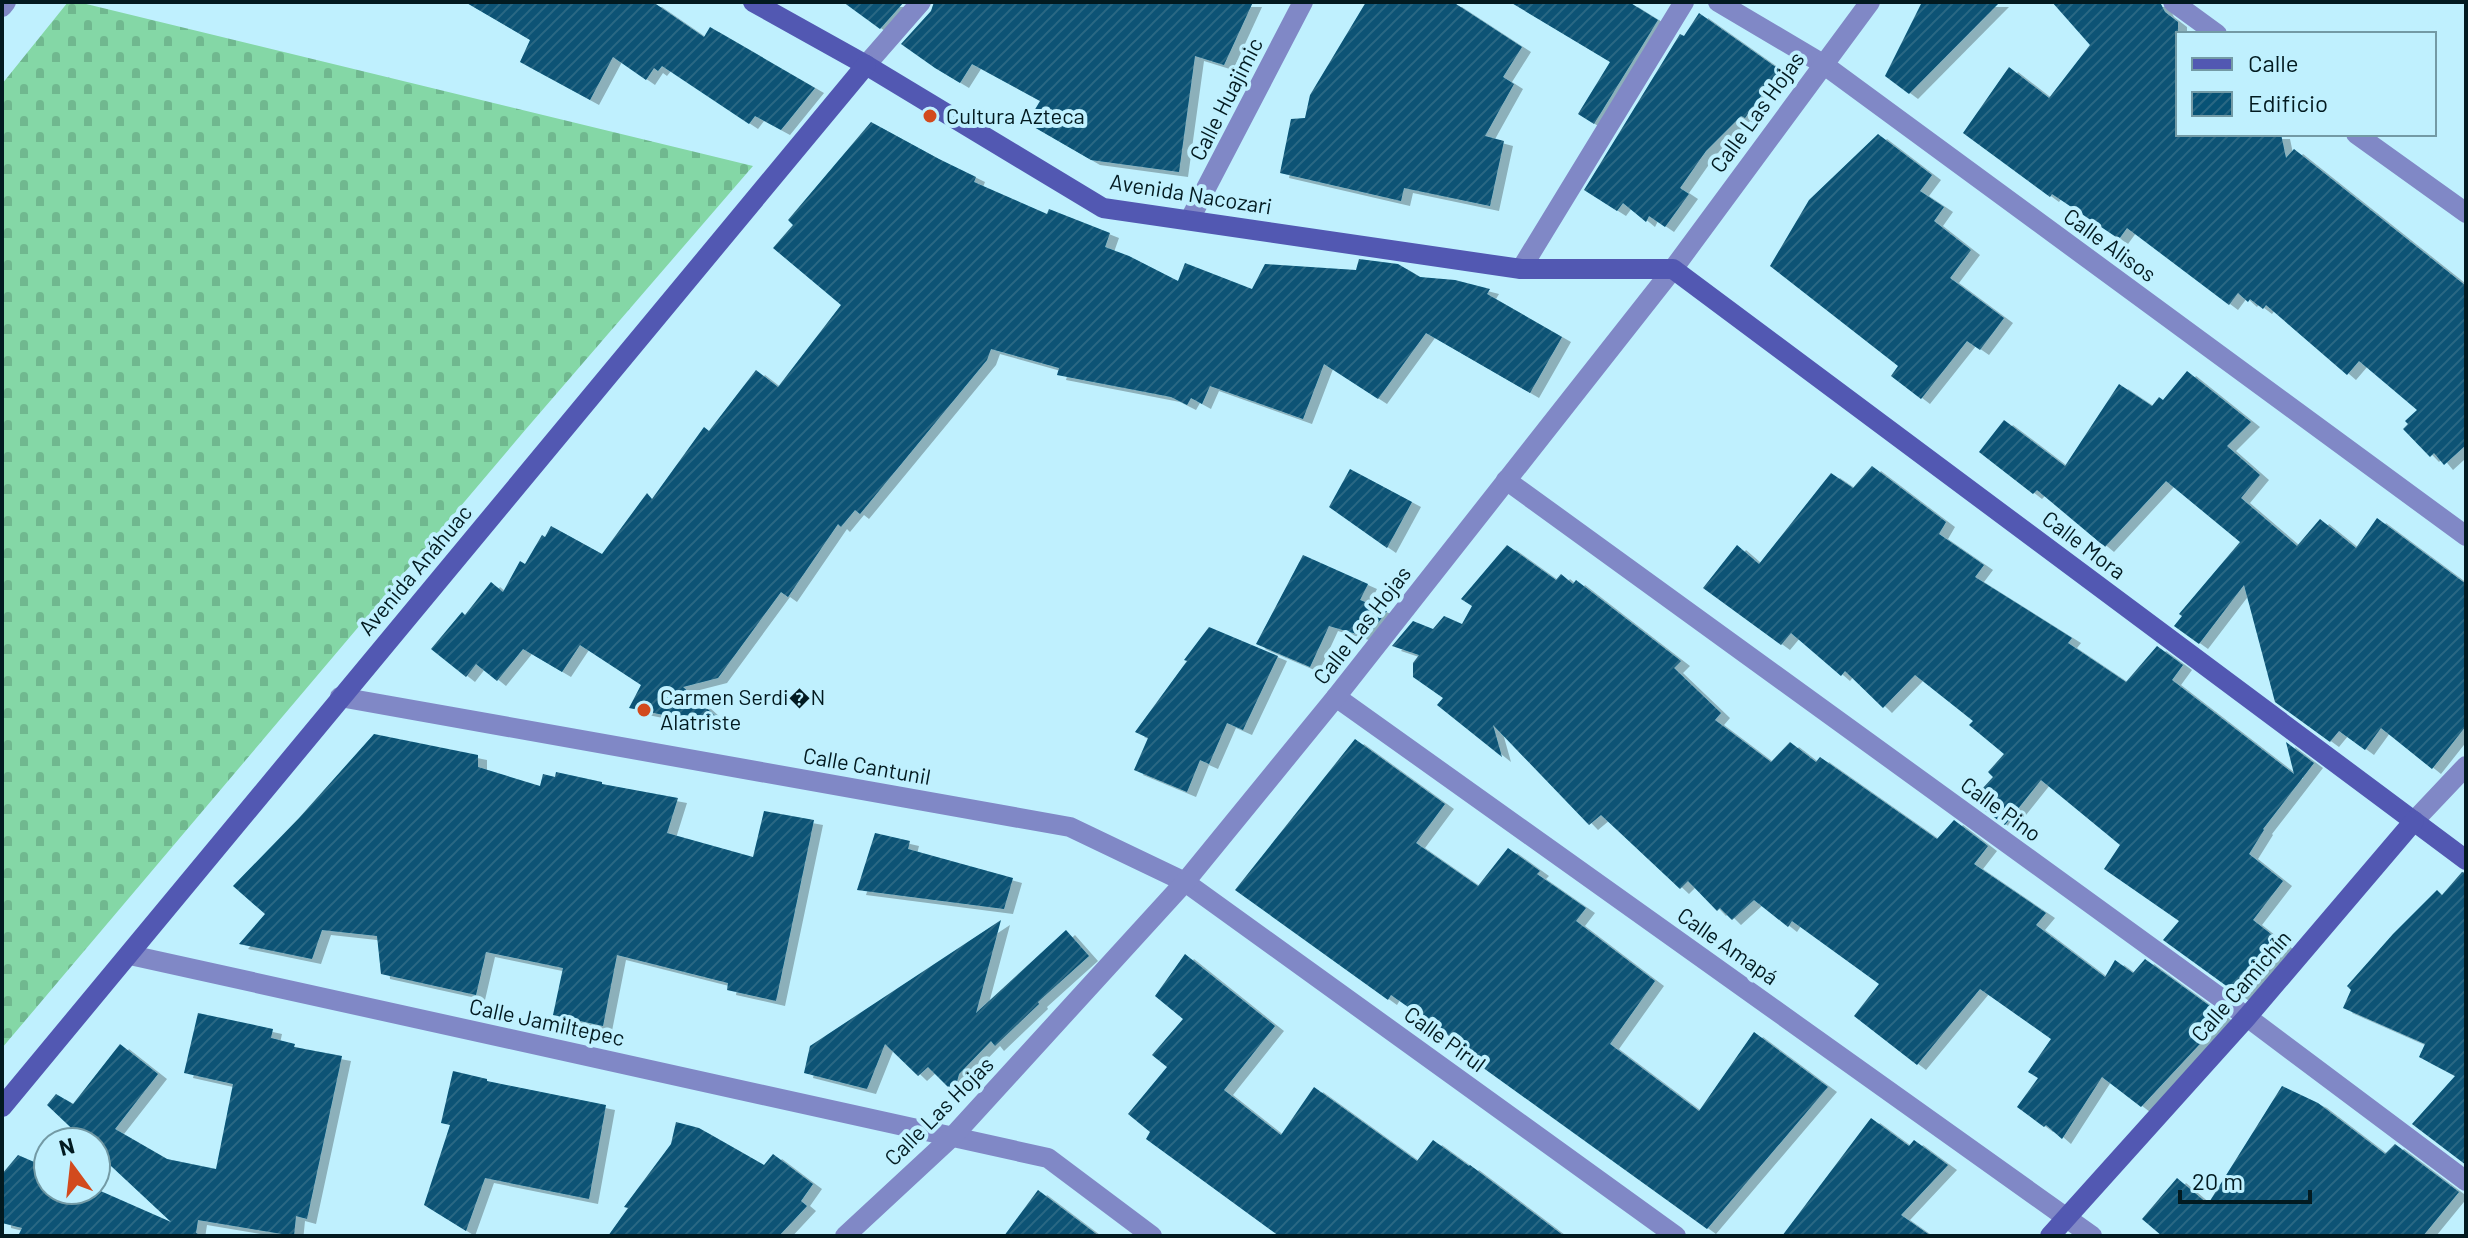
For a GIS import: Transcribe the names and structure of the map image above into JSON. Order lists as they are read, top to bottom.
{
  "streets": {
    "street": [
      "Calle Huajimic",
      "Calle Las Hojas",
      "Avenida Nacozari",
      "Calle Alisos",
      "Calle Mora",
      "Avenida Anáhuac",
      "Calle Cantunil",
      "Calle Pino",
      "Calle Amapá",
      "Calle Camichín",
      "Calle Jamiltepec",
      "Calle Pirul"
    ]
  },
  "crossings": [
    ["Calle Huajimic", "Avenida Nacozari"],
    ["Calle Las Hojas", "Avenida Nacozari"],
    ["Calle Las Hojas", "Calle Alisos"],
    ["Calle Las Hojas", "Calle Mora"],
    ["Calle Las Hojas", "Calle Cantunil"],
    ["Calle Las Hojas", "Calle Pino"],
    ["Calle Las Hojas", "Calle Amapá"],
    ["Calle Las Hojas", "Calle Jamiltepec"],
    ["Calle Las Hojas", "Calle Pirul"],
    ["Avenida Nacozari", "Calle Mora"],
    ["Avenida Nacozari", "Avenida Anáhuac"],
    ["Calle Mora", "Calle Camichín"],
    ["Avenida Anáhuac", "Calle Cantunil"],
    ["Avenida Anáhuac", "Calle Jamiltepec"],
    ["Calle Cantunil", "Calle Pirul"],
    ["Calle Pino", "Calle Camichín"],
    ["Calle Amapá", "Calle Camichín"]
  ],
  "places": ["Cultura Azteca", "Carmen Serdi�N Alatriste"],
  "legend": ["Calle", "Edificio"],
  "scale_bar": "20 m",
  "north": "top"
}
